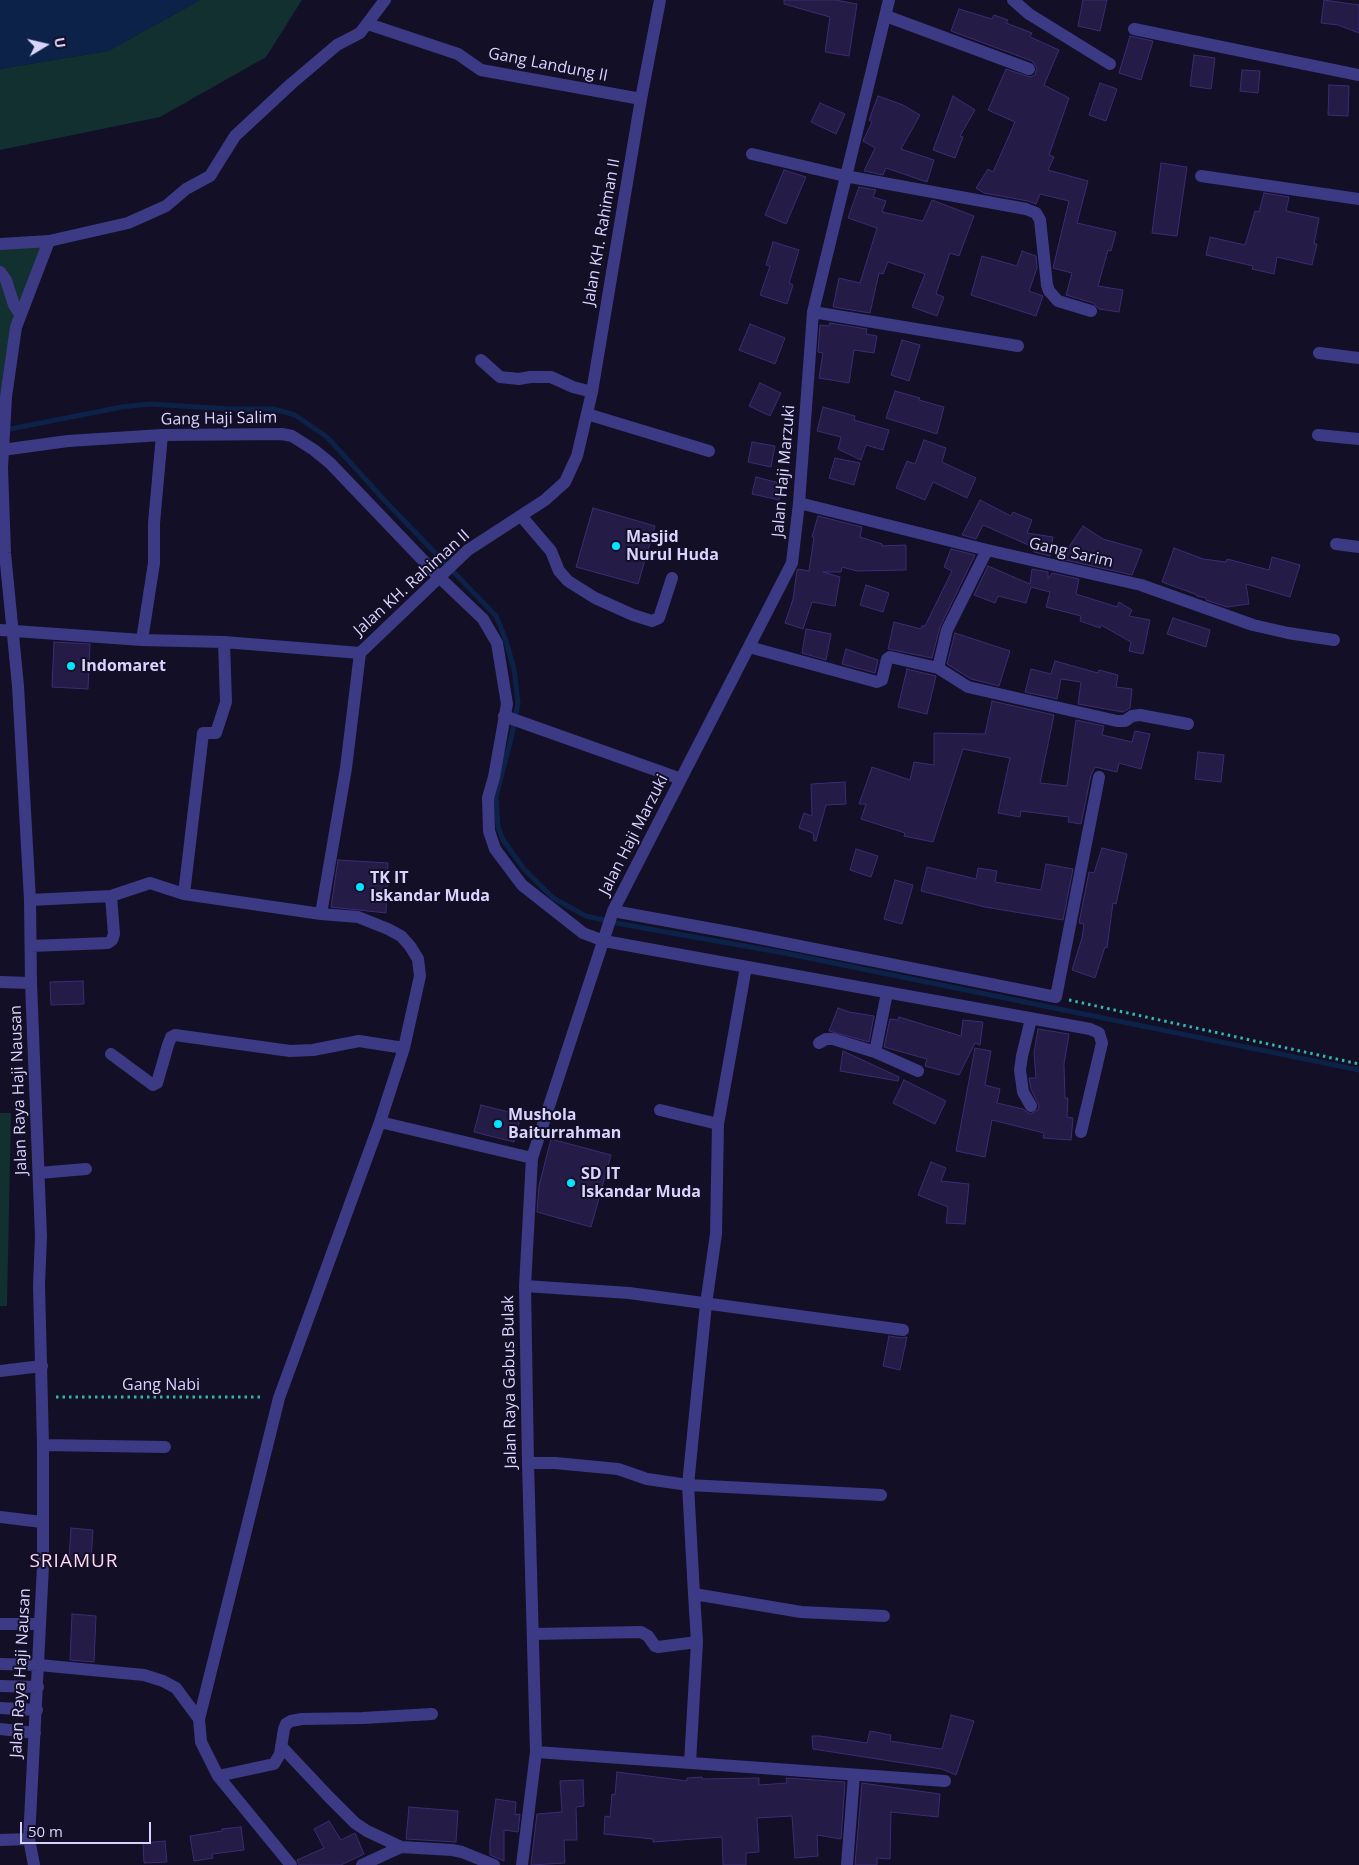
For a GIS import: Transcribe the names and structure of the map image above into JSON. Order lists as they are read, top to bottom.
{
  "streets": {
    "street": [
      "Gang Landung II",
      "Jalan KH. Rahiman II",
      "Gang Haji Salim",
      "Jalan Haji Marzuki",
      "Gang Sarim",
      "Jalan Raya Haji Nausan",
      "Jalan Raya Gabus Bulak"
    ],
    "path": ["Gang Nabi"]
  },
  "crossings": [
    ["Gang Landung II", "Jalan KH. Rahiman II"],
    ["Jalan KH. Rahiman II", "Gang Haji Salim"],
    ["Jalan KH. Rahiman II", "Jalan Raya Haji Nausan"],
    ["Gang Haji Salim", "Jalan Raya Haji Nausan"],
    ["Gang Haji Salim", "Jalan Raya Gabus Bulak"],
    ["Jalan Haji Marzuki", "Gang Sarim"],
    ["Jalan Haji Marzuki", "Jalan Raya Gabus Bulak"],
    ["Jalan Raya Haji Nausan", "Gang Nabi"]
  ],
  "districts": ["SRIAMUR"],
  "places": [
    "Masjid Nurul Huda",
    "Indomaret",
    "TK IT Iskandar Muda",
    "Mushola Baiturrahman",
    "SD IT Iskandar Muda"
  ],
  "scale_bar": "50 m",
  "north": "right"
}
